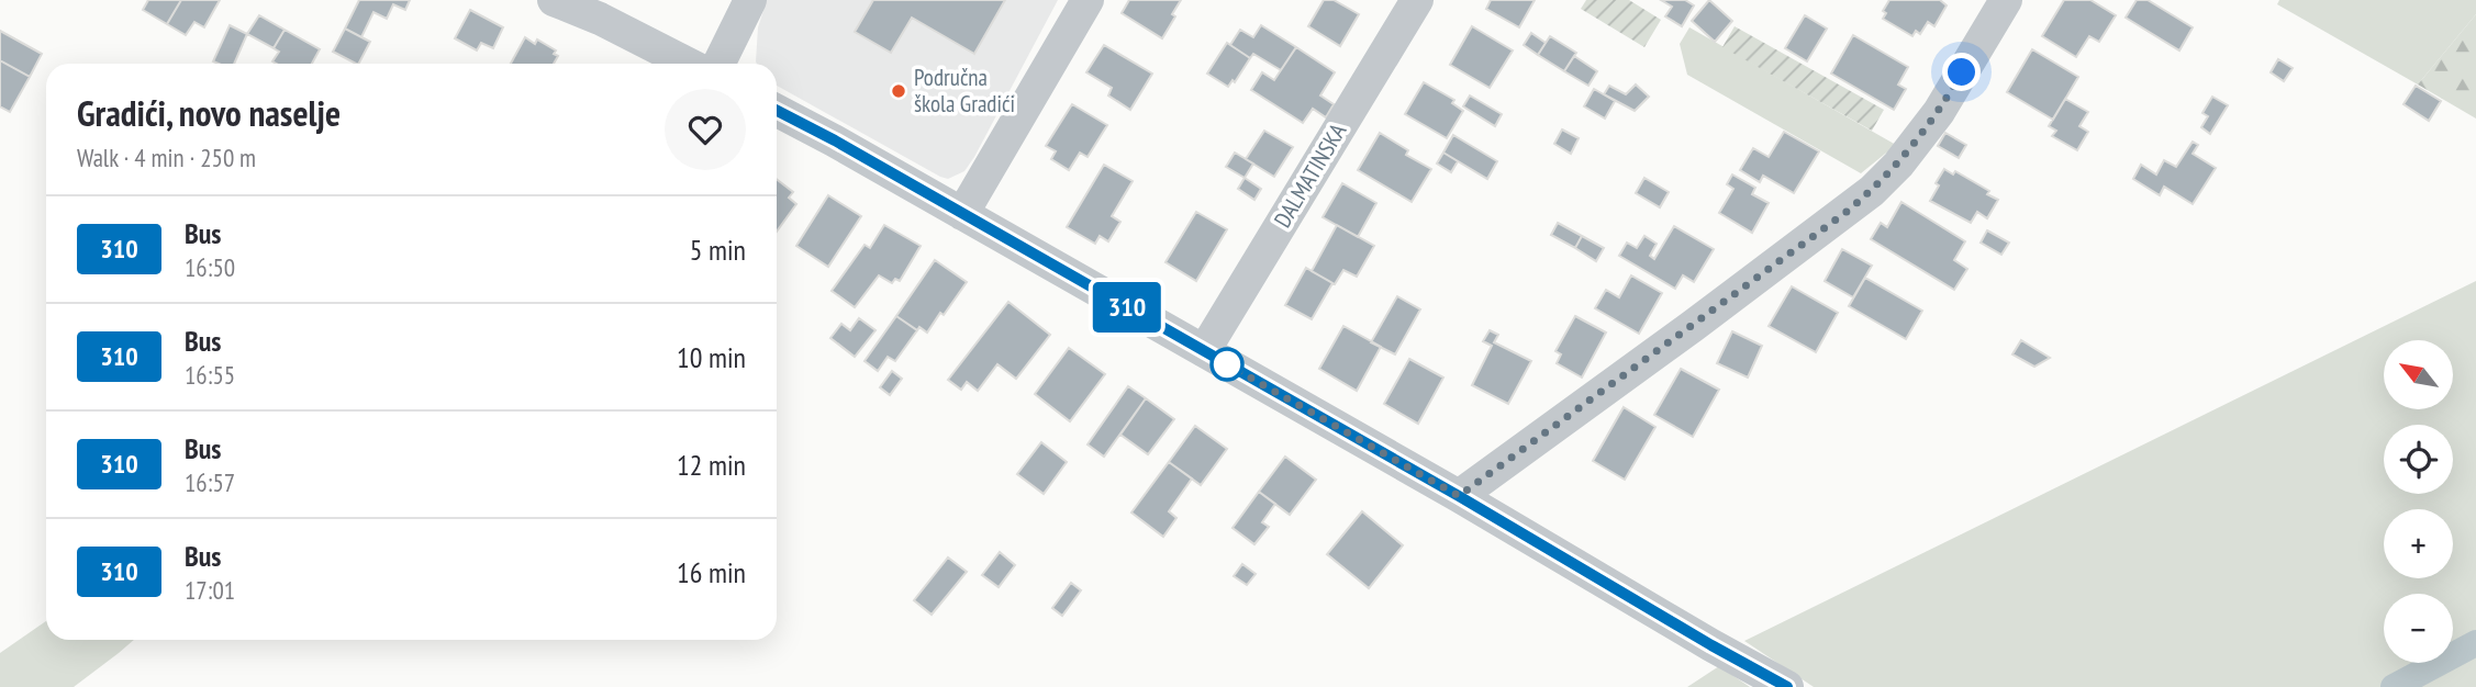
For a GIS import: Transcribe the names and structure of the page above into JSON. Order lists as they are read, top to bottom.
{
  "streets": {
    "street": ["DALMATINSKA"]
  },
  "places": ["Područna škola Gradići"],
  "lines": ["bus line 310"],
  "north": "top left",
  "page": {
    "on_map": "310",
    "heading": ["Gradići, novo naselje", "Walk · 4 min · 250 m"],
    "list": [
      {
        "mark": "310",
        "name": "Bus",
        "note": "16:50",
        "value": "5 min"
      },
      {
        "mark": "310",
        "name": "Bus",
        "note": "16:55",
        "value": "10 min"
      },
      {
        "mark": "310",
        "name": "Bus",
        "note": "16:57",
        "value": "12 min"
      },
      {
        "mark": "310",
        "name": "Bus",
        "note": "17:01",
        "value": "16 min"
      }
    ],
    "map_buttons": ["+", "−"]
  }
}
